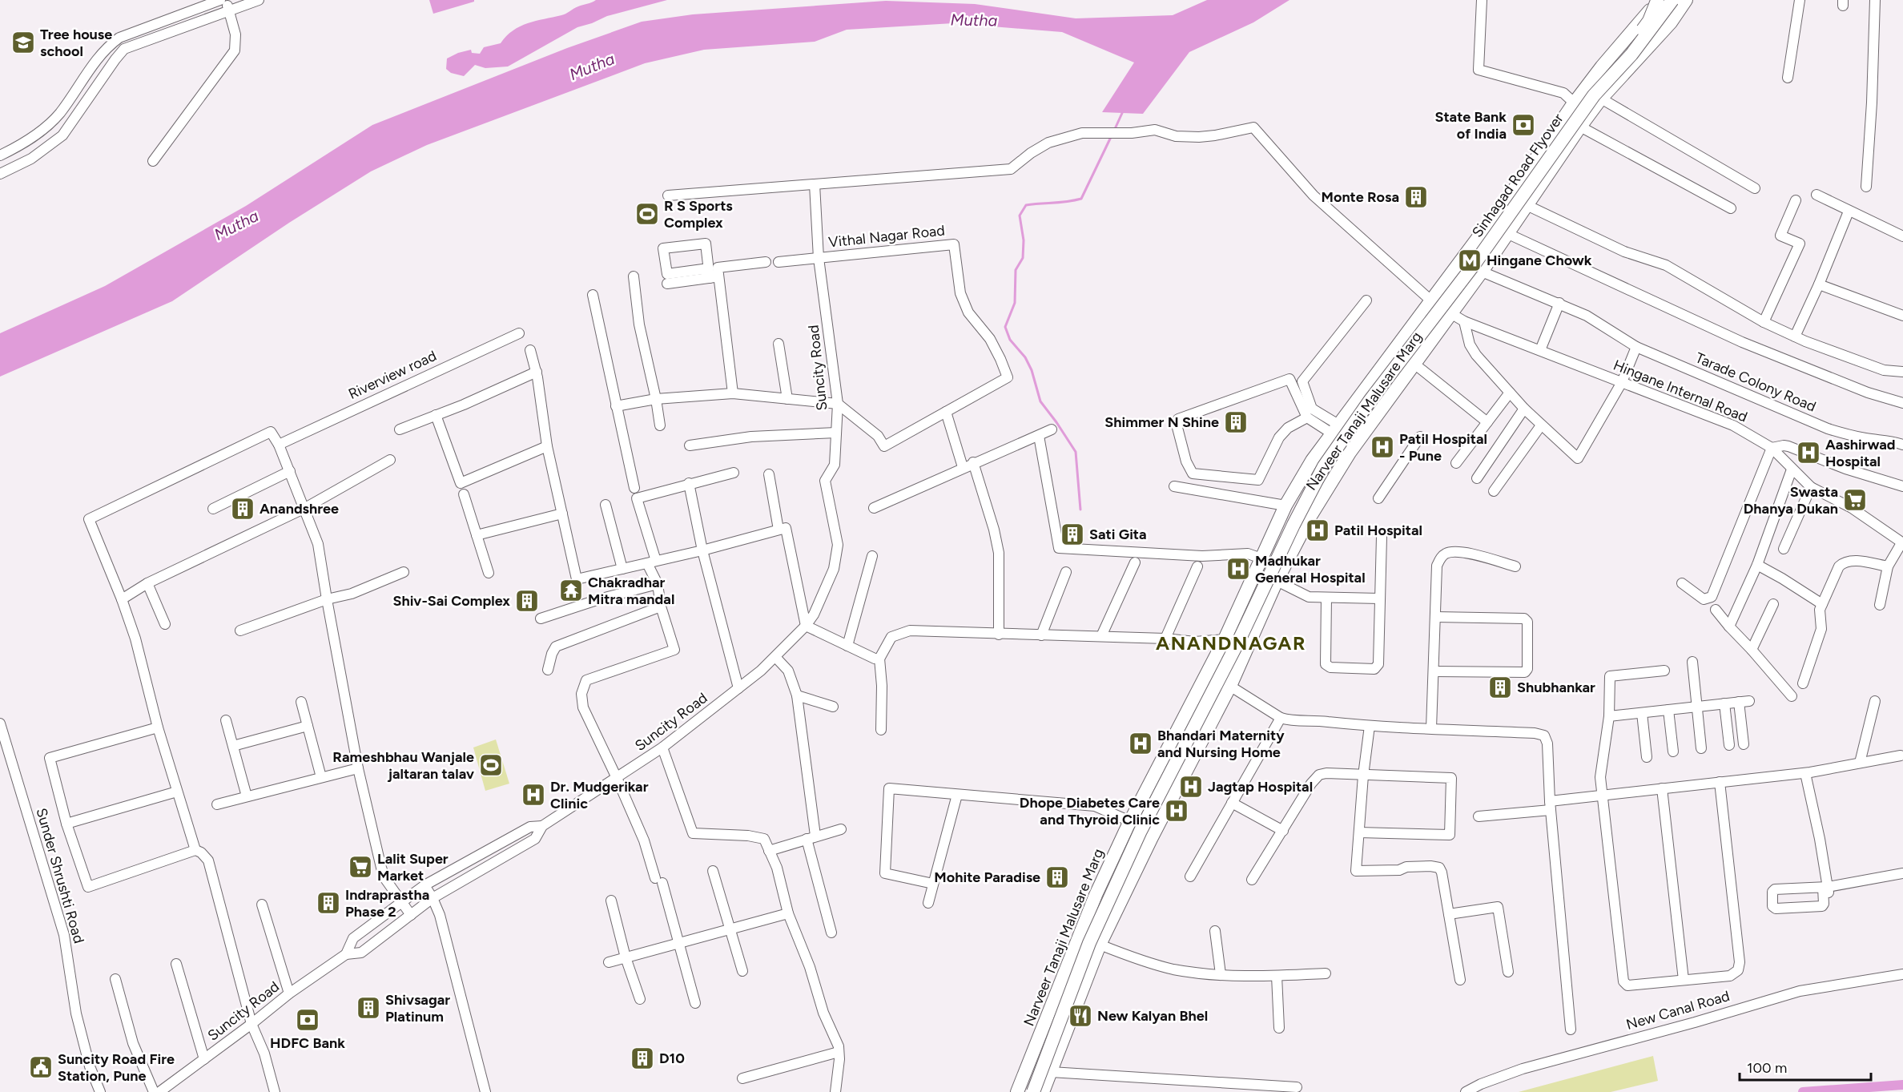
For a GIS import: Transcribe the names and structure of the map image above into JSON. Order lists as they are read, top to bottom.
{
  "streets": {
    "main road": ["Sinhagad Road Flyover", "Narveer Tanaji Malusare Marg"],
    "street": [
      "Vithal Nagar Road",
      "Suncity Road",
      "Riverview road",
      "Tarade Colony Road",
      "Hingane Internal Road",
      "Sunder Shrushti Road",
      "New Canal Road"
    ]
  },
  "crossings": [
    ["Sinhagad Road Flyover", "Narveer Tanaji Malusare Marg"],
    ["Vithal Nagar Road", "Suncity Road"],
    ["Suncity Road", "Hingane Internal Road"],
    ["Tarade Colony Road", "Narveer Tanaji Malusare Marg"],
    ["Hingane Internal Road", "Narveer Tanaji Malusare Marg"]
  ],
  "districts": ["ANANDNAGAR"],
  "water": ["Mutha"],
  "places": {
    "school or university": ["Tree house school"],
    "bank": ["State Bank of India", "HDFC Bank"],
    "building": [
      "Monte Rosa",
      "Shimmer N Shine",
      "Anandshree",
      "Sati Gita",
      "Shiv-Sai Complex",
      "Shubhankar",
      "Mohite Paradise",
      "Indraprastha Phase 2",
      "Shivsagar Platinum",
      "D10"
    ],
    "sports": ["R S Sports Complex", "Rameshbhau Wanjale jaltaran talav"],
    "metro station": ["Hingane Chowk"],
    "hospital": [
      "Patil Hospital - Pune",
      "Aashirwad Hospital",
      "Patil Hospital",
      "Madhukar General Hospital",
      "Bhandari Maternity and Nursing Home",
      "Jagtap Hospital",
      "Dr. Mudgerikar Clinic",
      "Dhope Diabetes Care and Thyroid Clinic"
    ],
    "supermarket": ["Swasta Dhanya Dukan", "Lalit Super Market"],
    "temple": ["Chakradhar Mitra mandal"],
    "restaurant": ["New Kalyan Bhel"],
    "public building": ["Suncity Road Fire Station, Pune"]
  },
  "scale_bar": "100 m"
}
